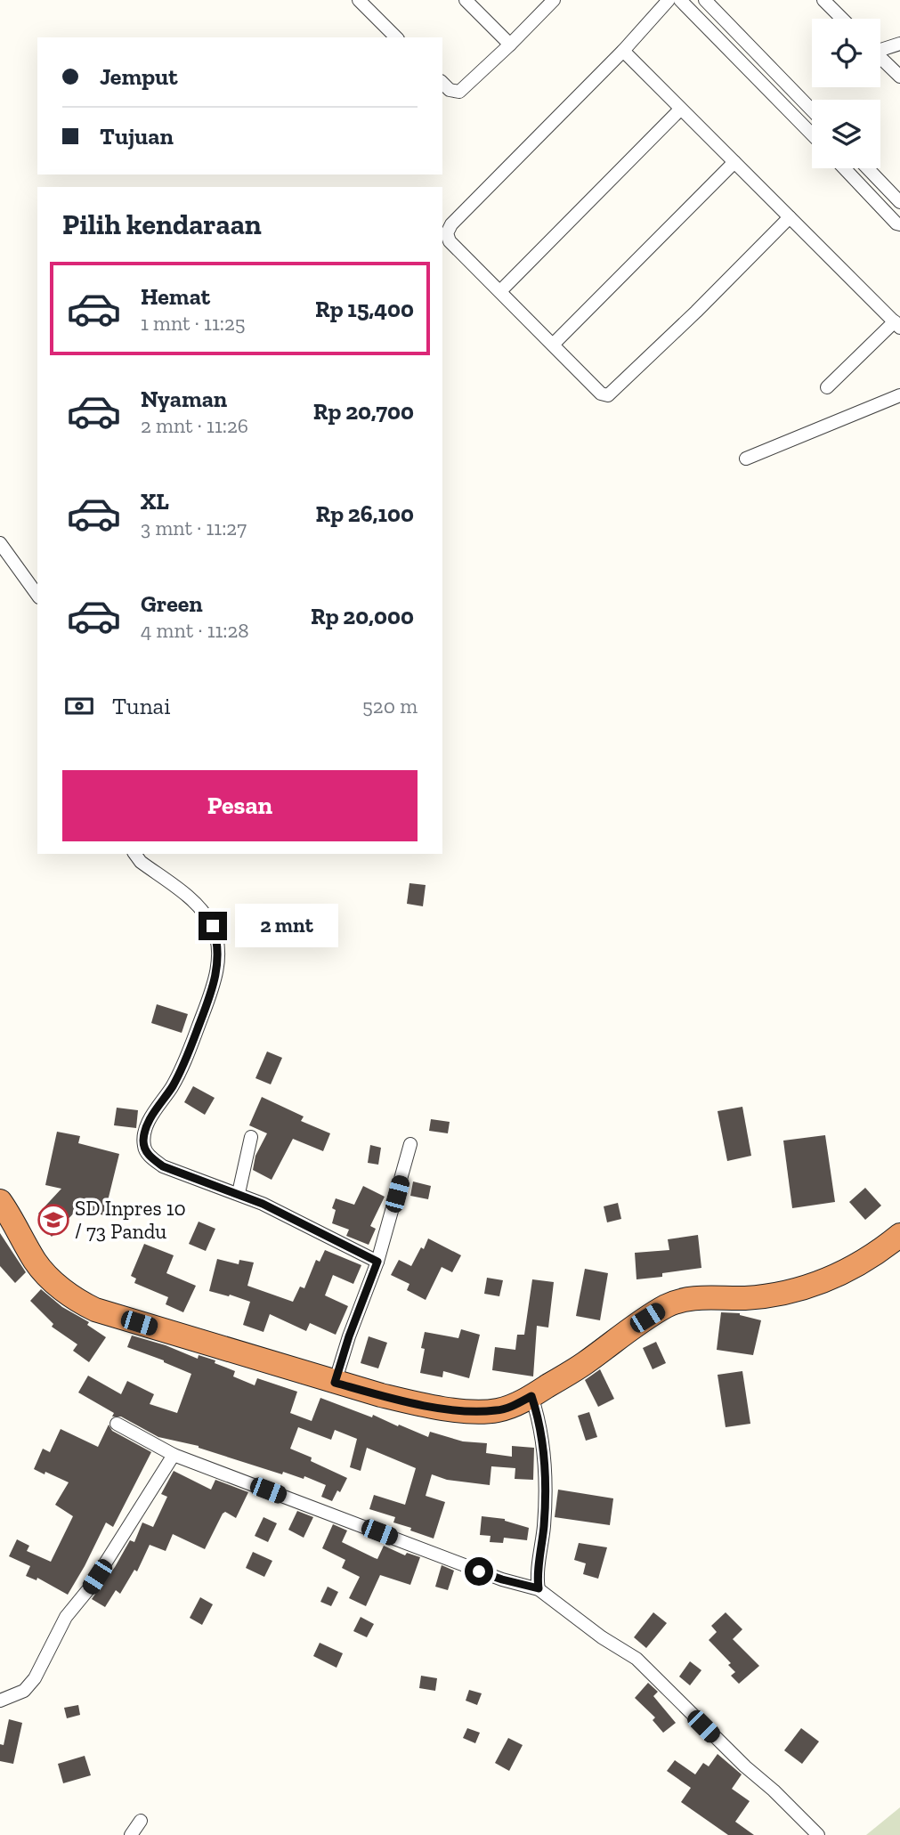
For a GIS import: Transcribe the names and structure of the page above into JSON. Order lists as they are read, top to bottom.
{
  "places": {
    "school or university": ["SD Inpres 10 / 73 Pandu"]
  },
  "page": {
    "banner": ["Jemput", "Tujuan"],
    "heading": "Pilih kendaraan",
    "list": [
      {
        "name": "Hemat",
        "note": "1 mnt · 11:25",
        "value": "Rp 15,400"
      },
      {
        "name": "Nyaman",
        "note": "2 mnt · 11:26",
        "value": "Rp 20,700"
      },
      {
        "name": "XL",
        "note": "3 mnt · 11:27",
        "value": "Rp 26,100"
      },
      {
        "name": "Green",
        "note": "4 mnt · 11:28",
        "value": "Rp 20,000"
      }
    ],
    "pay": ["Tunai", "520 m"],
    "buttons": "Pesan",
    "bubble": "2 mnt"
  }
}
